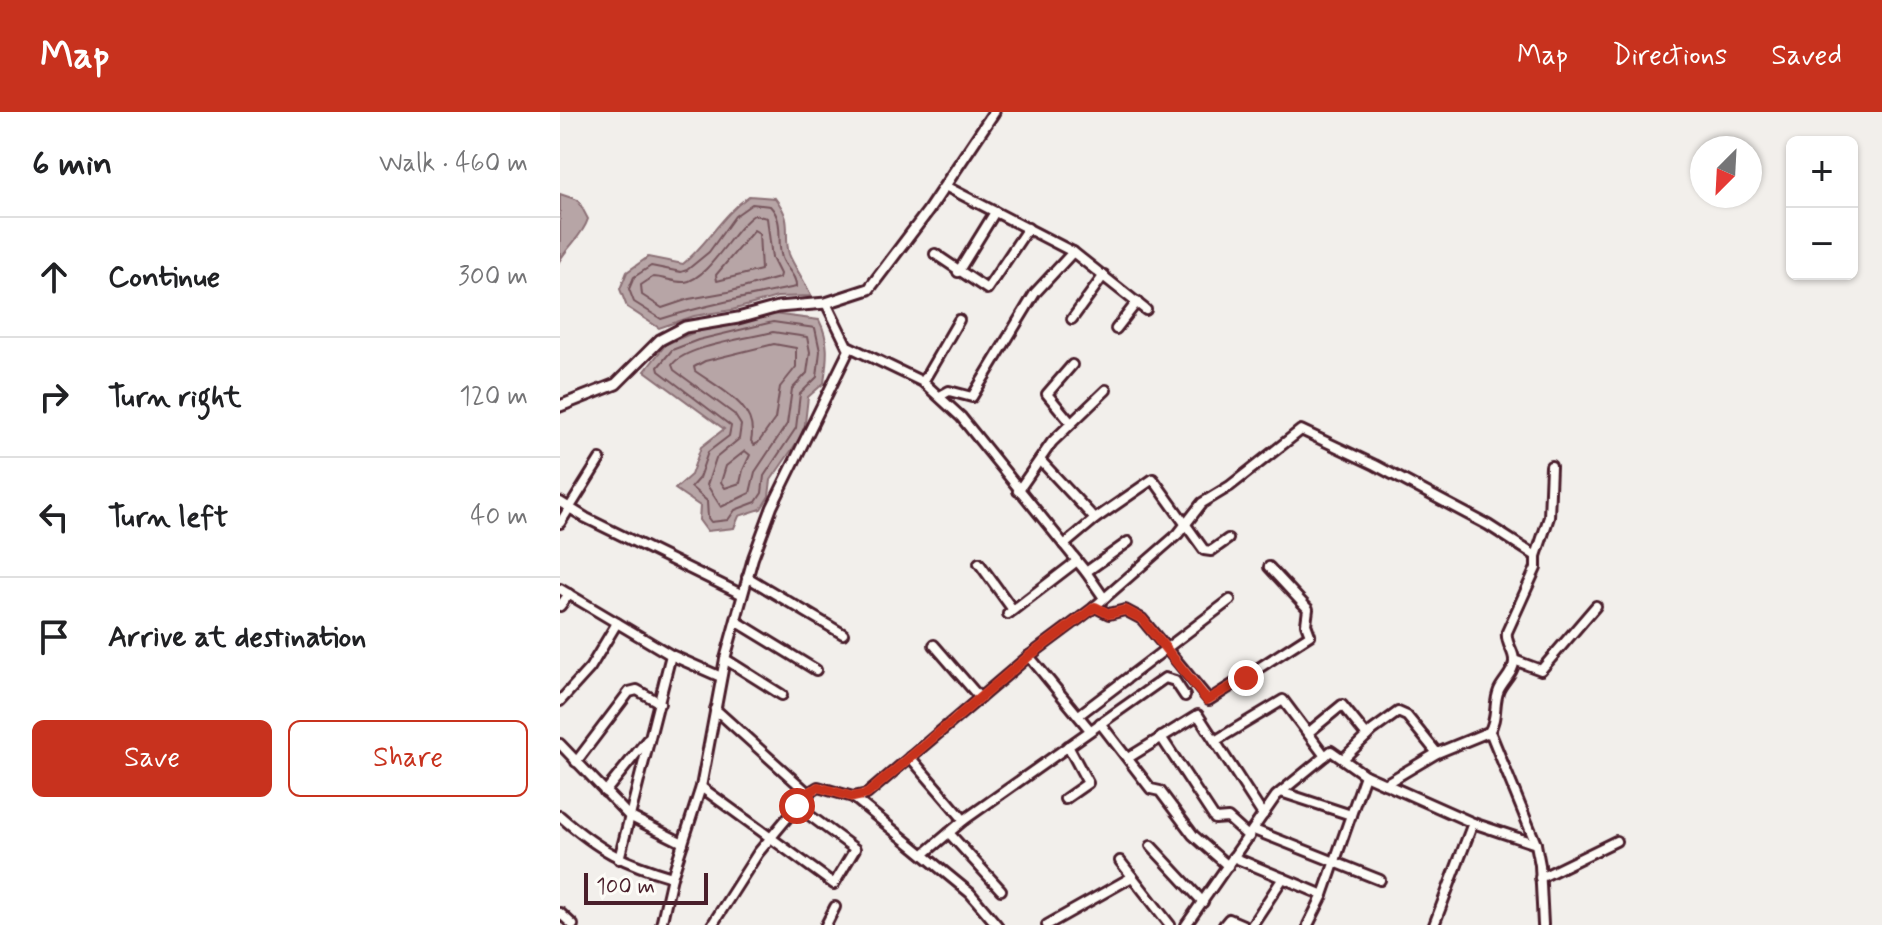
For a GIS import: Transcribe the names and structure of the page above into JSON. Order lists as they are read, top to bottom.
{
  "scale_bar": "100 m",
  "north": "bottom left",
  "page": {
    "header": "Map",
    "nav": ["Map", "Directions", "Saved"],
    "heading": ["6 min", "Walk · 460 m"],
    "map_buttons": ["+", "−"],
    "list": [
      ["Continue", "300 m"],
      ["Turn right", "120 m"],
      ["Turn left", "40 m"],
      "Arrive at destination"
    ],
    "buttons": ["Save", "Share"],
    "scale": "100 m"
  }
}
